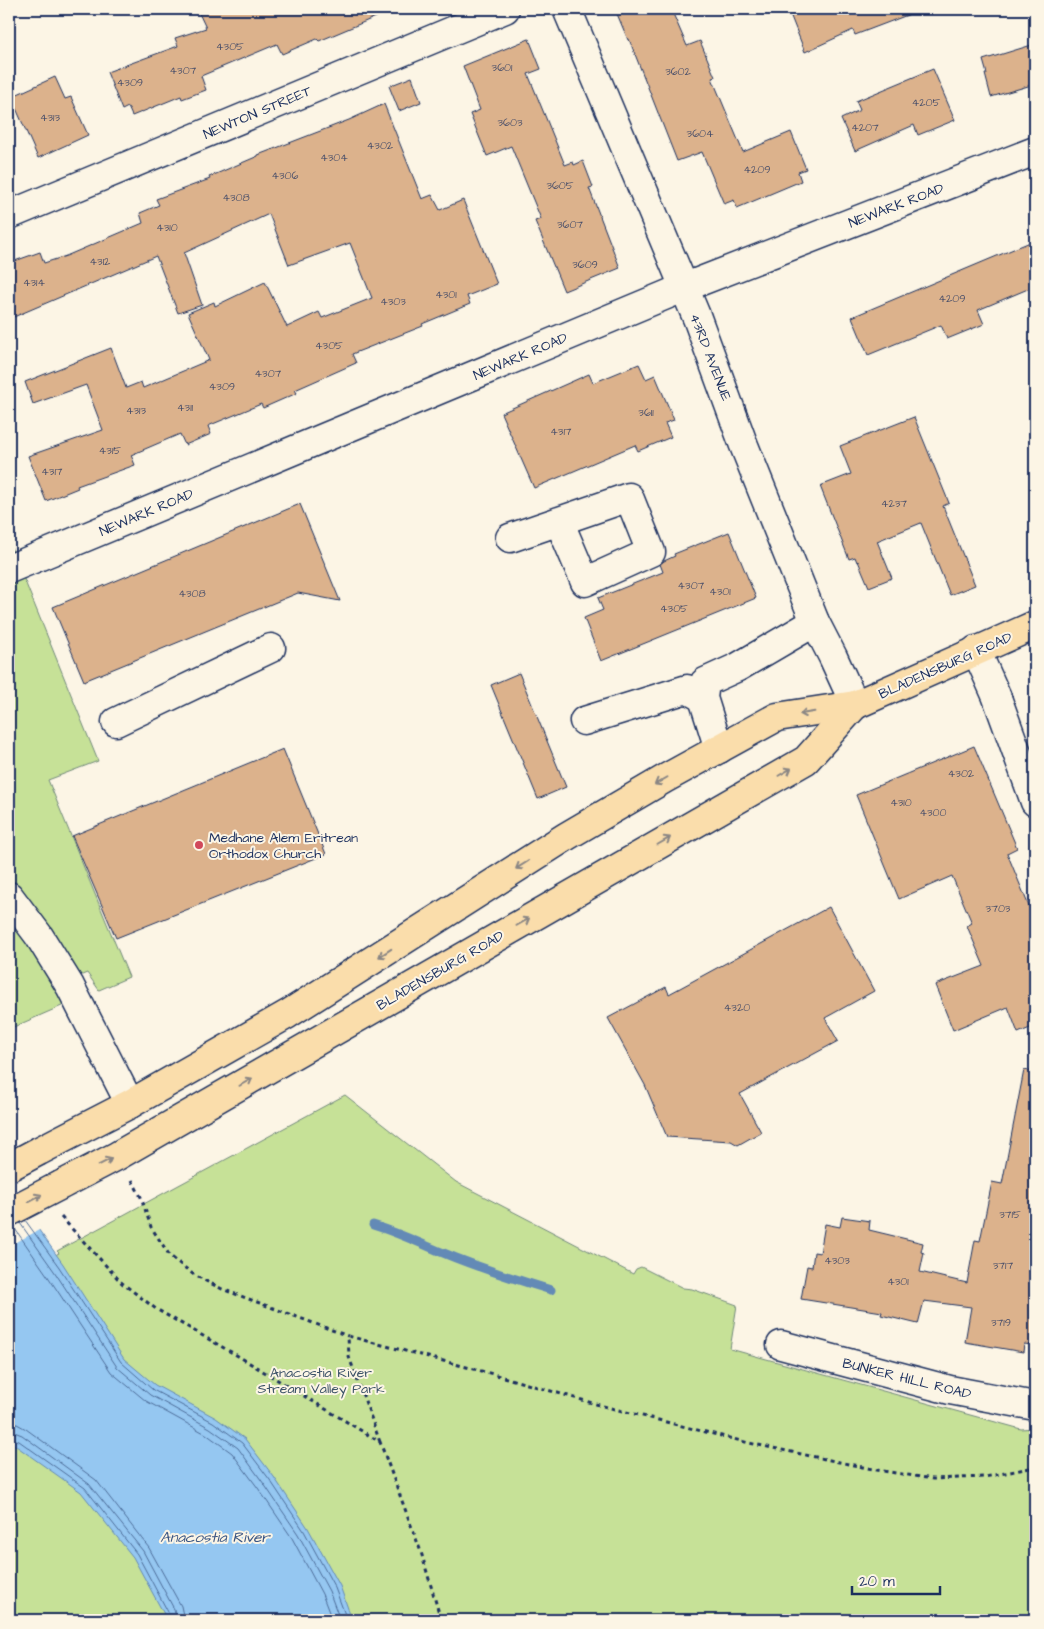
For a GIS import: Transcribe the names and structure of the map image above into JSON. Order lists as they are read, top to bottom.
{
  "streets": {
    "main road": ["BLADENSBURG ROAD"],
    "street": [
      "NEWTON STREET",
      "NEWARK ROAD",
      "43RD AVENUE",
      "BUNKER HILL ROAD"
    ]
  },
  "crossings": [
    ["NEWARK ROAD", "43RD AVENUE"],
    ["43RD AVENUE", "BLADENSBURG ROAD"]
  ],
  "water": ["Anacostia River"],
  "parks": ["Anacostia River Stream Valley Park"],
  "places": ["Medhane Alem Eritrean Orthodox Church"],
  "house_numbers": [
    "4305",
    "3601",
    "4307",
    "3602",
    "4309",
    "4205",
    "4313",
    "3603",
    "4207",
    "3604",
    "4302",
    "4304",
    "4209",
    "4306",
    "3605",
    "4308",
    "3607",
    "4310",
    "4312",
    "3609",
    "4314",
    "4301",
    "4209",
    "4303",
    "4305",
    "4307",
    "4309",
    "4311",
    "4313",
    "3611",
    "4317",
    "4315",
    "4317",
    "4237",
    "4307",
    "4301",
    "4308",
    "4305",
    "4302",
    "4310",
    "4300",
    "3703",
    "4320",
    "3715",
    "4303",
    "3717",
    "4301",
    "3719"
  ],
  "scale_bar": "20 m"
}
